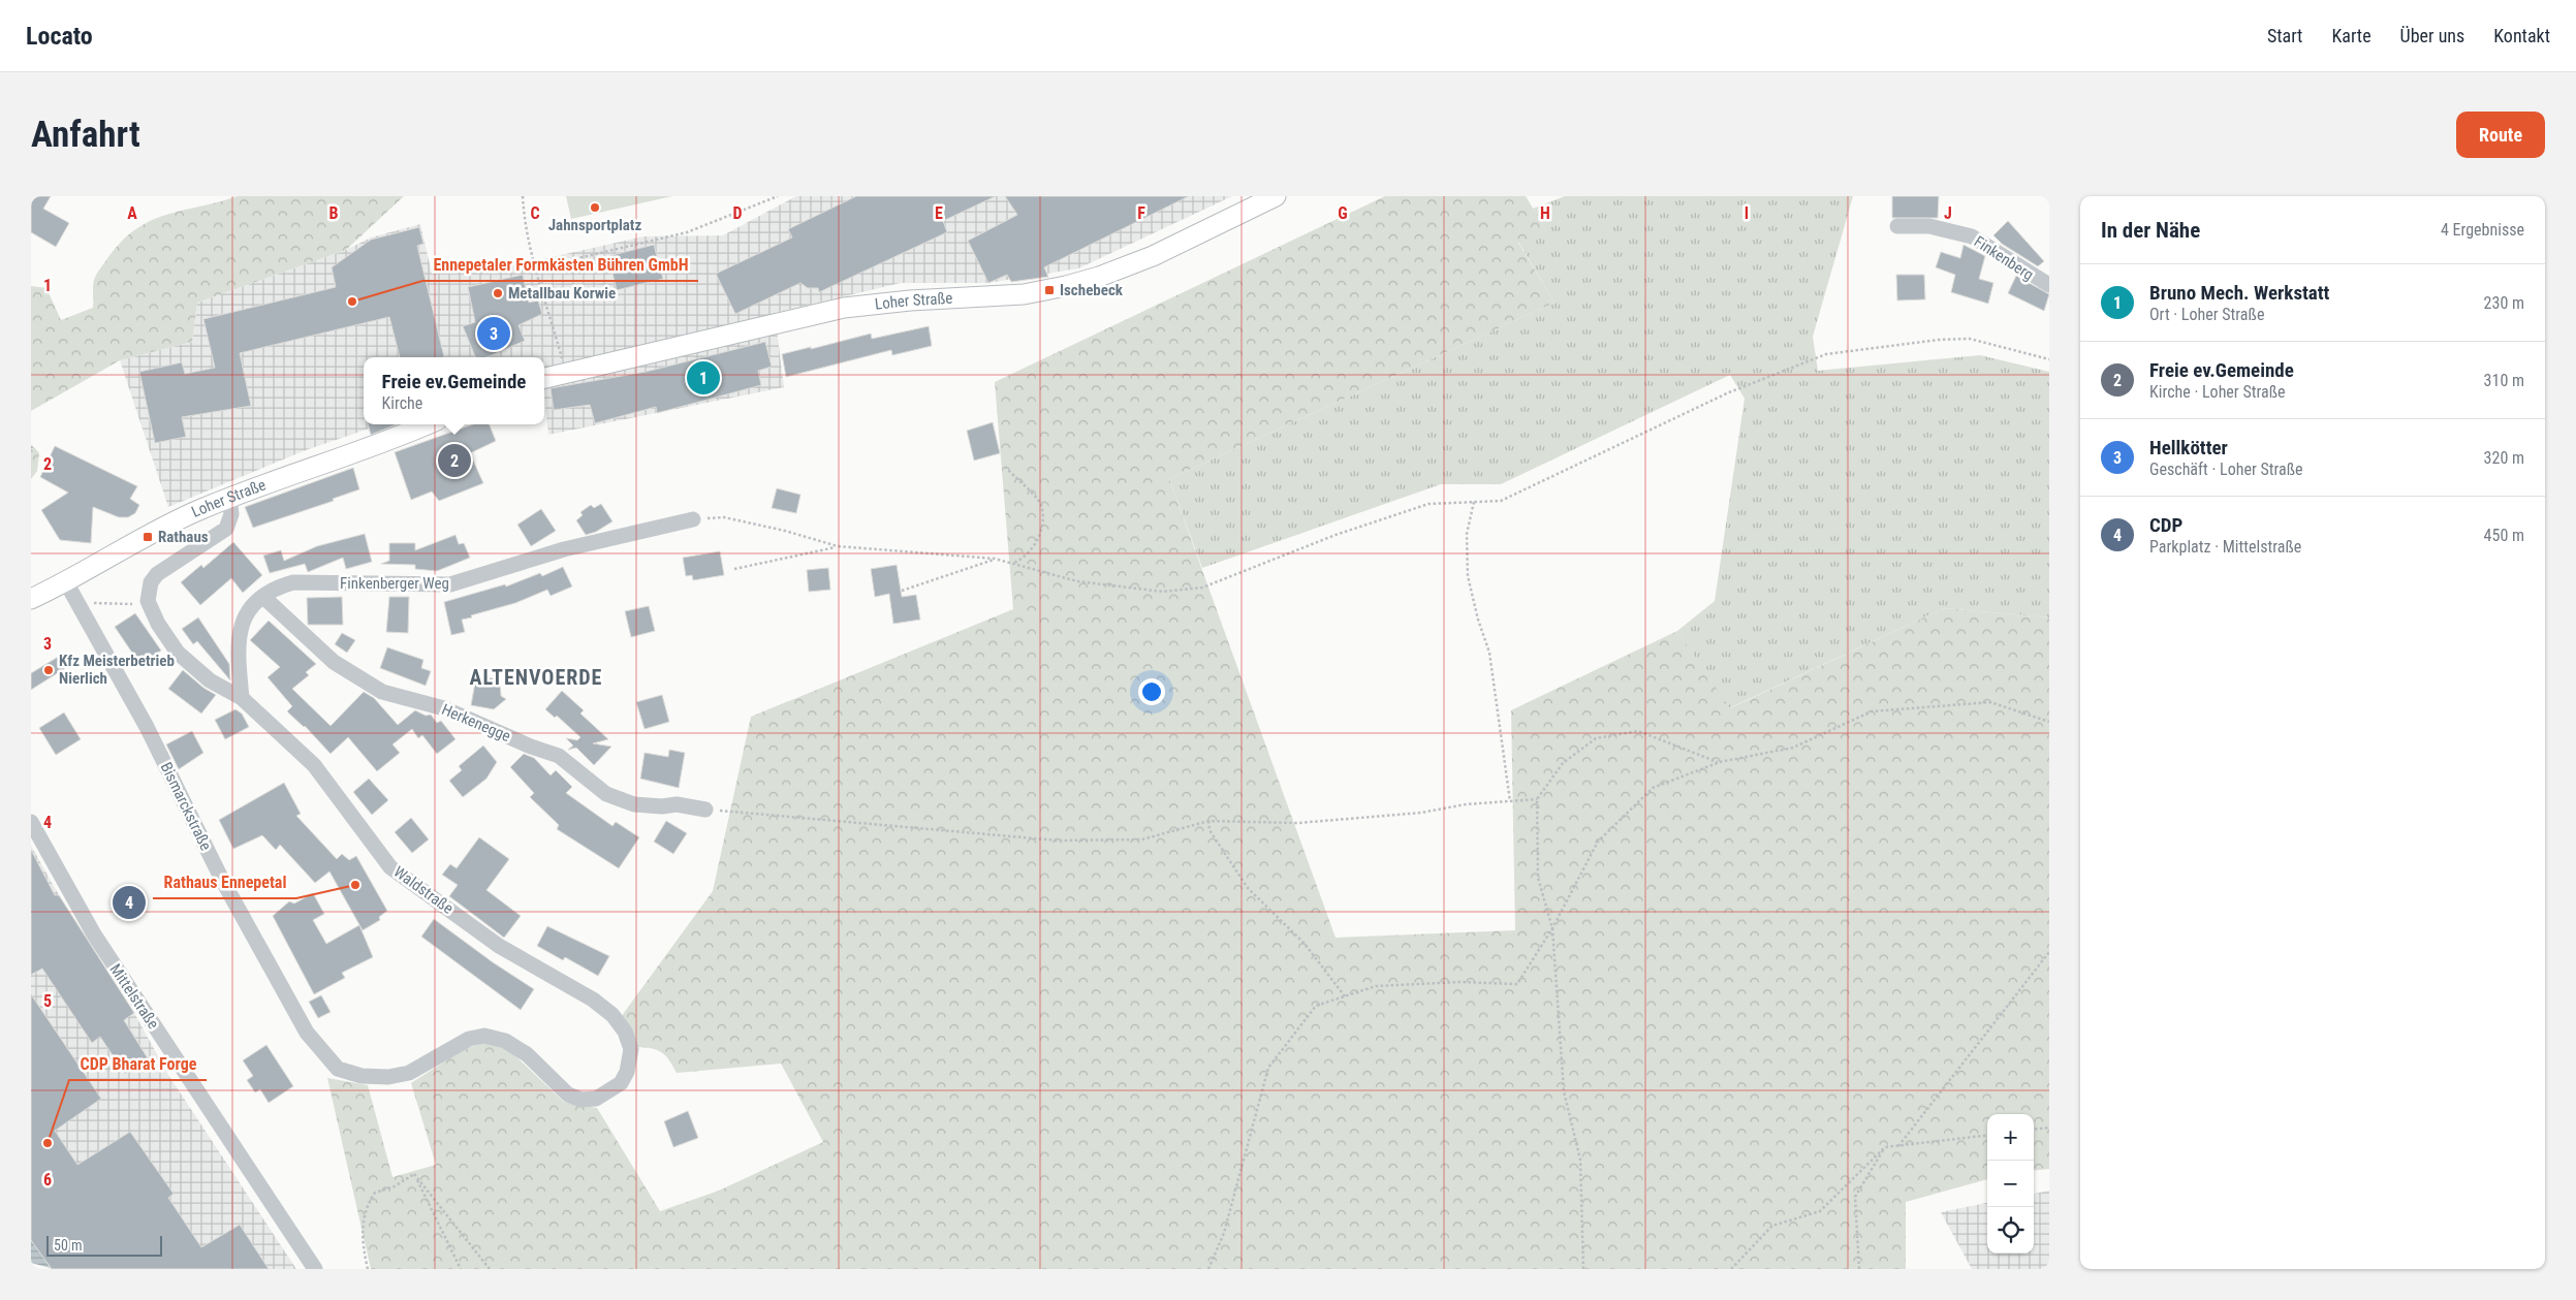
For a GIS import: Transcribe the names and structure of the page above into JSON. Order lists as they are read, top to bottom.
{
  "streets": {
    "main road": ["Loher Straße"],
    "street": [
      "Finkenberg",
      "Finkenberger Weg",
      "Herkenegge",
      "Bismarckstraße",
      "Waldstraße",
      "Mittelstraße"
    ]
  },
  "crossings": [
    ["Loher Straße", "Bismarckstraße"],
    ["Finkenberger Weg", "Herkenegge"],
    ["Finkenberger Weg", "Waldstraße"],
    ["Bismarckstraße", "Waldstraße"]
  ],
  "districts": ["ALTENVOERDE"],
  "places": {
    "other": [
      "Jahnsportplatz",
      "Metallbau Korwie",
      "Ennepetaler Formkästen Bühren GmbH",
      "Kfz Meisterbetrieb Nierlich",
      "Rathaus Ennepetal",
      "CDP Bharat Forge"
    ],
    "transit": ["Ischebeck", "Rathaus"]
  },
  "scale_bar": "50 m",
  "page": {
    "header": "Locato",
    "nav": [
      "Start",
      "Karte",
      "Über uns",
      "Kontakt"
    ],
    "buttons": "Route",
    "title": "Anfahrt",
    "heading": ["In der Nähe", "4 Ergebnisse"],
    "list": [
      {
        "mark": "1",
        "name": "Bruno Mech. Werkstatt",
        "note": "Ort · Loher Straße",
        "value": "230 m"
      },
      {
        "mark": "2",
        "name": "Freie ev.Gemeinde",
        "note": "Kirche · Loher Straße",
        "value": "310 m"
      },
      {
        "mark": "3",
        "name": "Hellkötter",
        "note": "Geschäft · Loher Straße",
        "value": "320 m"
      },
      {
        "mark": "4",
        "name": "CDP",
        "note": "Parkplatz · Mittelstraße",
        "value": "450 m"
      }
    ],
    "pins": [
      "3",
      "1",
      "2",
      "4"
    ],
    "popup": ["Freie ev.Gemeinde", "Kirche"],
    "map_buttons": ["+", "−"],
    "scale": "50 m"
  },
  "grid": {
    "columns": [
      "A",
      "B",
      "C",
      "D",
      "E",
      "F",
      "G",
      "H",
      "I",
      "J"
    ],
    "rows": [
      "1",
      "2",
      "3",
      "4",
      "5",
      "6"
    ]
  }
}
